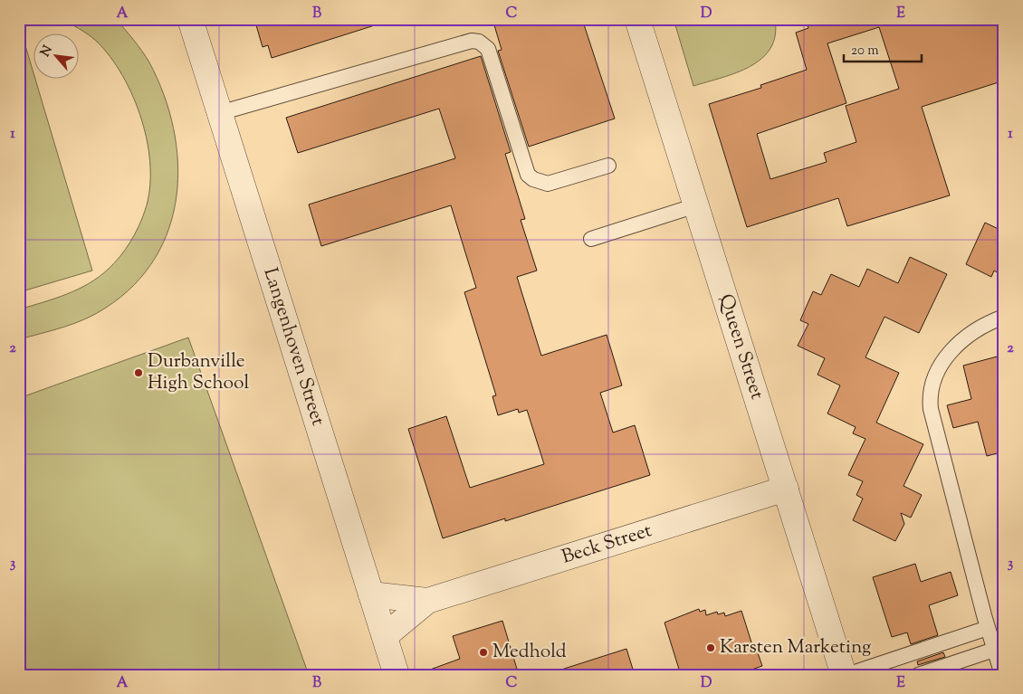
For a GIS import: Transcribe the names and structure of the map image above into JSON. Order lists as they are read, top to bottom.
{
  "streets": {
    "street": ["Queen Street", "Langenhoven Street", "Beck Street"]
  },
  "crossings": [
    ["Queen Street", "Beck Street"],
    ["Langenhoven Street", "Beck Street"]
  ],
  "places": ["Durbanville High School", "Karsten Marketing", "Medhold"],
  "scale_bar": "20 m",
  "north": "top left",
  "grid": {
    "columns": [
      "A",
      "B",
      "C",
      "D",
      "E"
    ],
    "rows": ["1", "2", "3"]
  }
}
